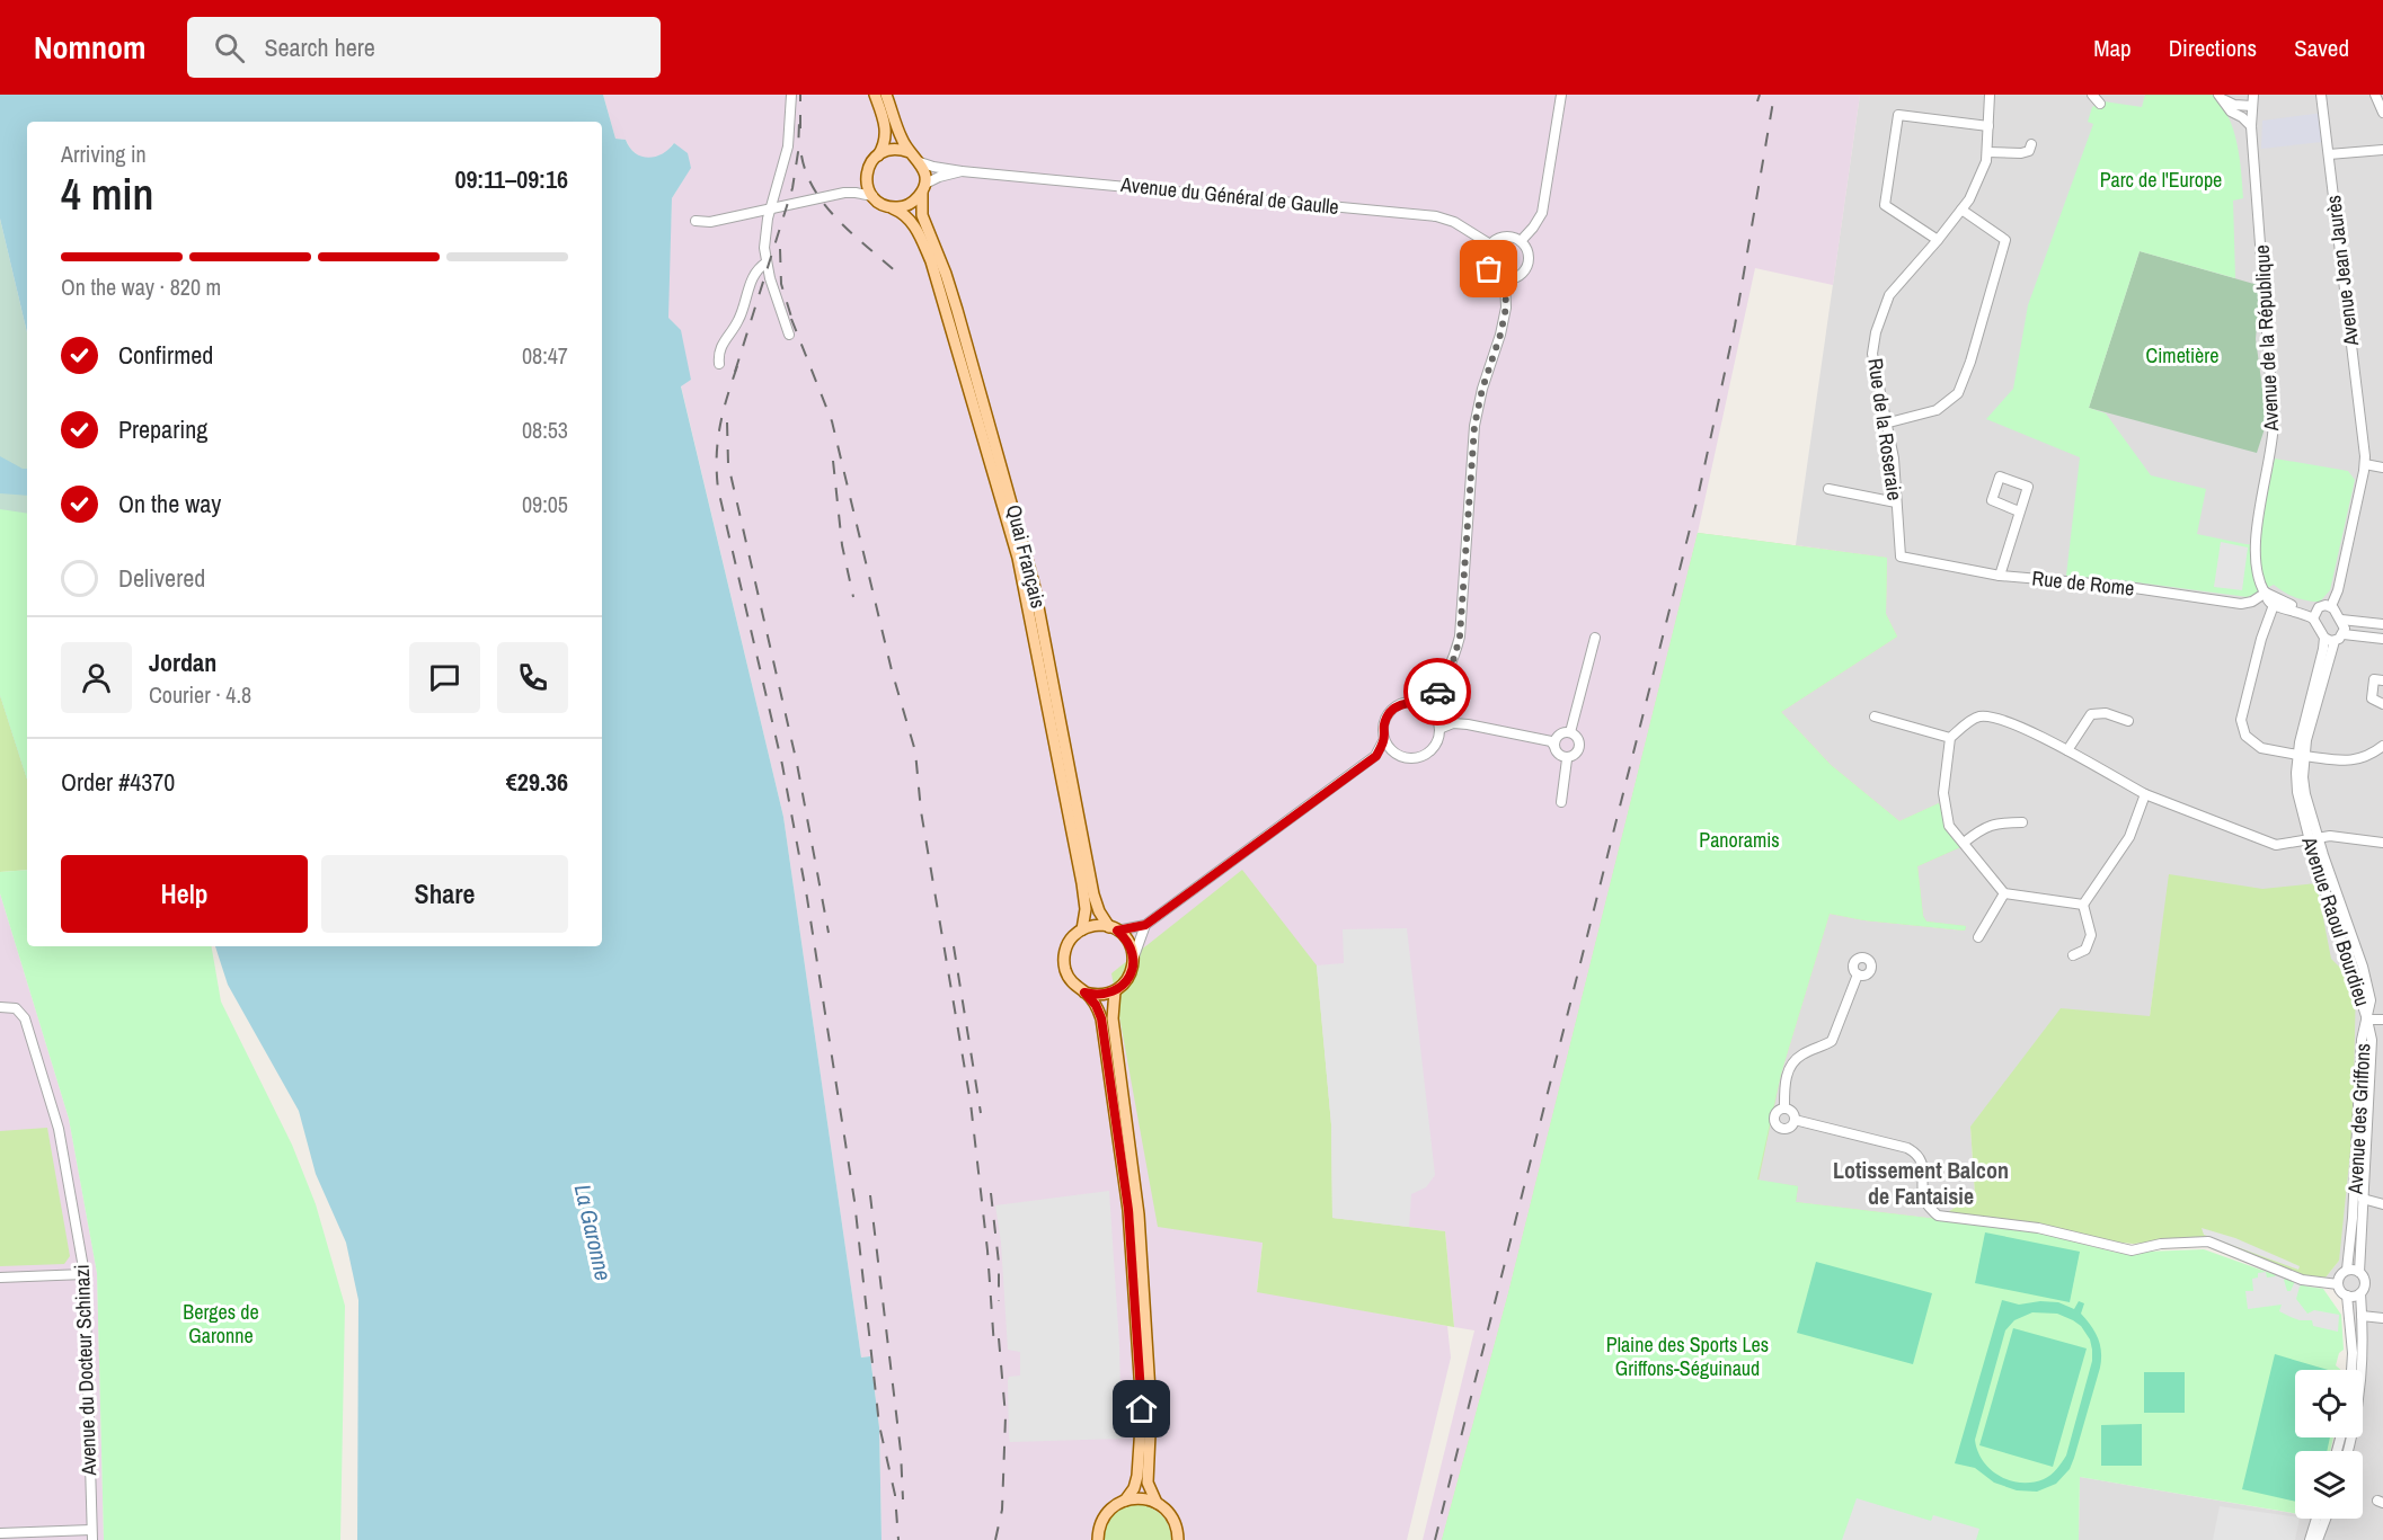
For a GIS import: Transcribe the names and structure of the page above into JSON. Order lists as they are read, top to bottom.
{
  "streets": {
    "main road": ["Quai Français"],
    "street": [
      "Avenue du Général de Gaulle",
      "Avenue Jean Jaurès",
      "Avenue de la République",
      "Rue de la Roseraie",
      "Rue de Rome",
      "Avenue Raoul Bourdieu",
      "Avenue des Griffons",
      "Avenue du Docteur Schinazi"
    ]
  },
  "crossings": [
    ["Avenue du Général de Gaulle", "Quai Français"],
    ["Avenue de la République", "Rue de Rome"],
    ["Rue de la Roseraie", "Rue de Rome"],
    ["Avenue Raoul Bourdieu", "Avenue des Griffons"]
  ],
  "districts": ["Lotissement Balcon de Fantaisie"],
  "water": ["La Garonne"],
  "parks": [
    "Parc de l'Europe",
    "Cimetière",
    "Panoramis",
    "Berges de Garonne",
    "Plaine des Sports Les Griffons-Séguinaud"
  ],
  "page": {
    "header": "Nomnom",
    "search": "Search here",
    "nav": ["Map", "Directions", "Saved"],
    "heading": ["4 min", "Arriving in", "09:11–09:16"],
    "panel": [
      "Jordan",
      "Courier · 4.8",
      "Order #4370",
      "€29.36"
    ],
    "bar": "On the way · 820 m",
    "list": [
      ["Confirmed", "08:47"],
      ["Preparing", "08:53"],
      ["On the way", "09:05"],
      "Delivered"
    ],
    "buttons": ["Help", "Share"]
  }
}
